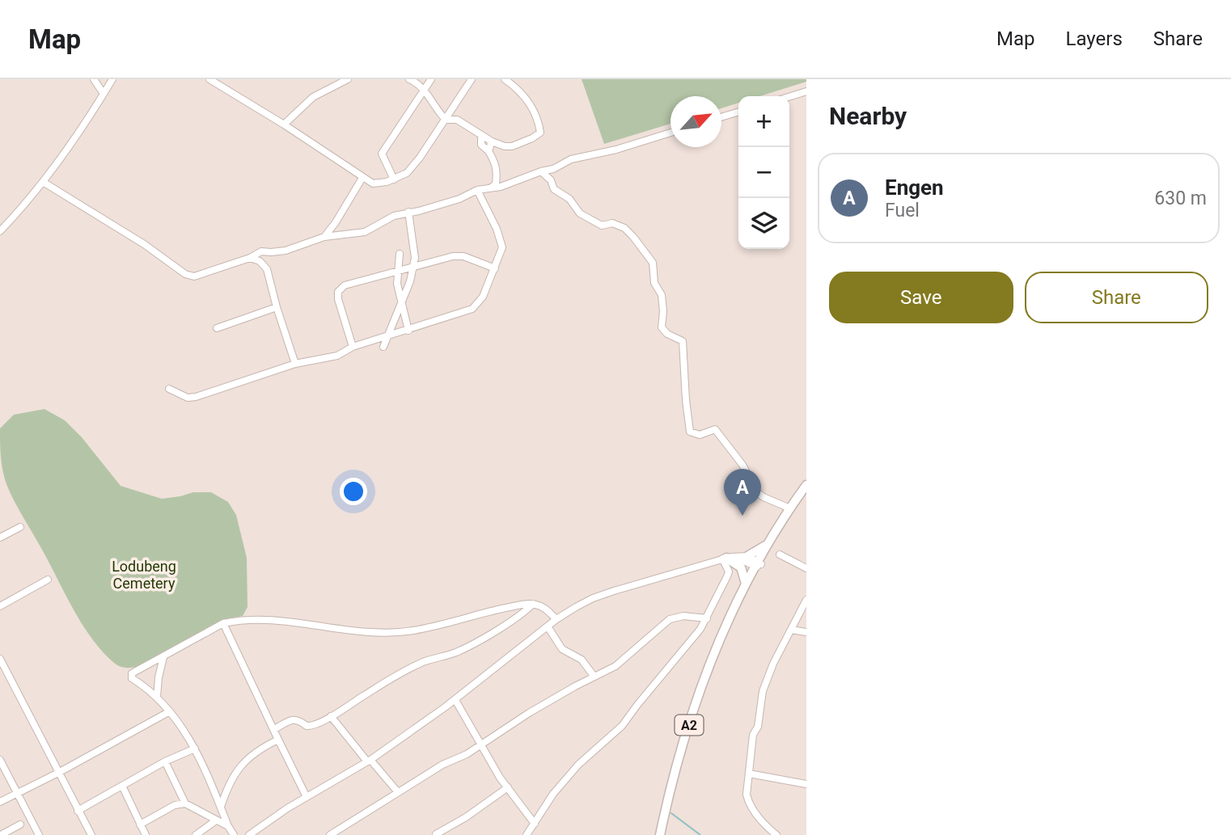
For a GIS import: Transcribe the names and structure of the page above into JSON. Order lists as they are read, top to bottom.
{
  "streets": {
    "highway": ["A2"]
  },
  "parks": ["Lodubeng Cemetery"],
  "north": "top right",
  "page": {
    "header": "Map",
    "nav": ["Map", "Layers", "Share"],
    "heading": "Nearby",
    "map_buttons": ["+", "−"],
    "list": [
      {
        "mark": "A",
        "name": "Engen",
        "note": "Fuel",
        "value": "630 m"
      }
    ],
    "buttons": ["Save", "Share"],
    "pins": "A"
  }
}
